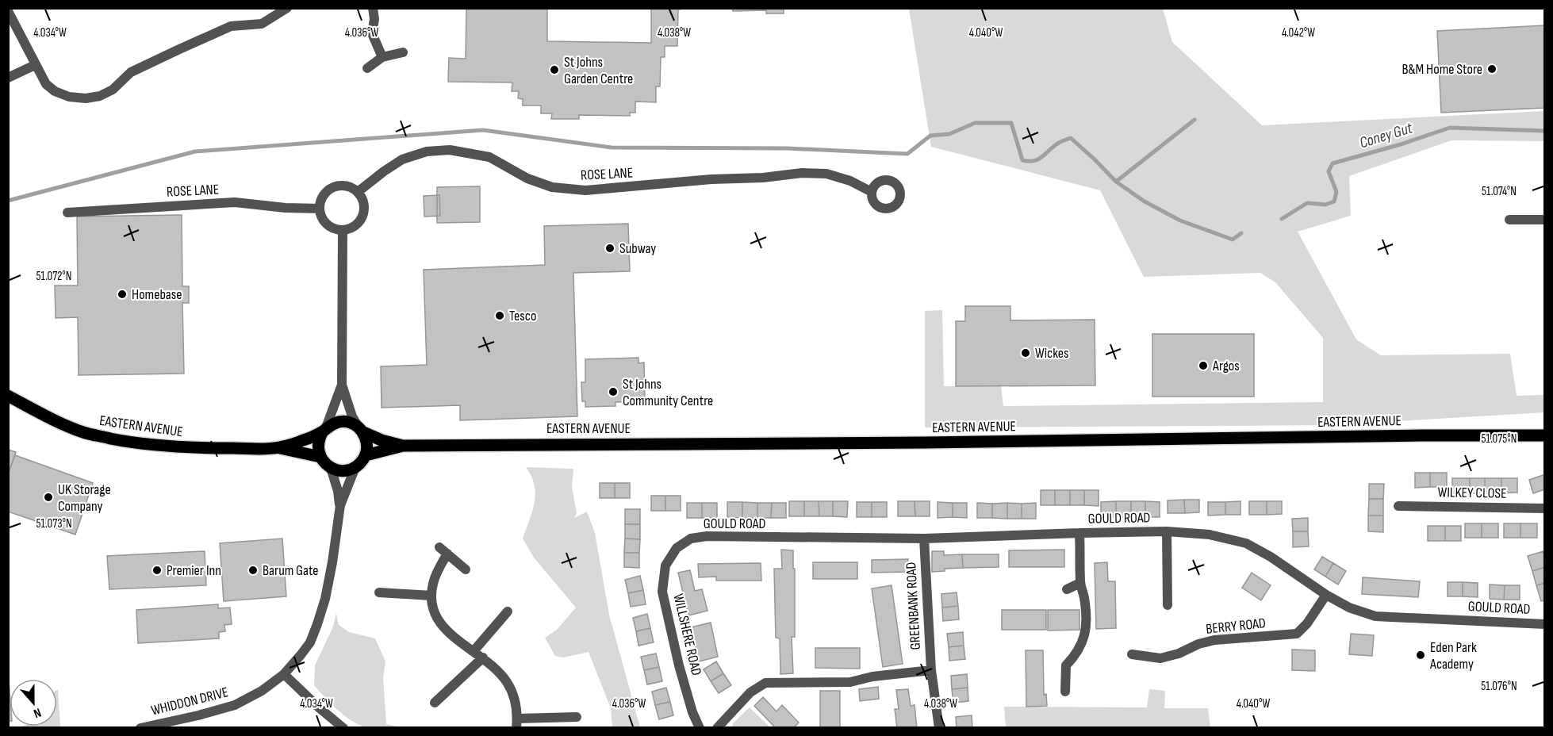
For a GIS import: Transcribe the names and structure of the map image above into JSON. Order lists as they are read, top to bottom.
{
  "streets": {
    "main road": ["EASTERN AVENUE"],
    "street": [
      "ROSE LANE",
      "WILKEY CLOSE",
      "GOULD ROAD",
      "GREENBANK ROAD",
      "BERRY ROAD",
      "WILLSHERE ROAD",
      "WHIDDON DRIVE"
    ]
  },
  "crossings": [
    ["EASTERN AVENUE", "WHIDDON DRIVE"],
    ["GOULD ROAD", "GREENBANK ROAD"],
    ["GOULD ROAD", "BERRY ROAD"],
    ["GOULD ROAD", "WILLSHERE ROAD"]
  ],
  "water": ["Coney Gut"],
  "places": [
    "B&M Home Store",
    "St Johns Garden Centre",
    "Subway",
    "Homebase",
    "Tesco",
    "Wickes",
    "Argos",
    "St Johns Community Centre",
    "UK Storage Company",
    "Premier Inn",
    "Barum Gate",
    "Eden Park Academy"
  ],
  "north": "bottom",
  "coordinates": [
    "4.034°W",
    "4.036°W",
    "4.038°W",
    "4.040°W",
    "4.042°W",
    "51.074°N",
    "51.072°N",
    "51.075°N",
    "51.073°N",
    "51.076°N"
  ]
}
